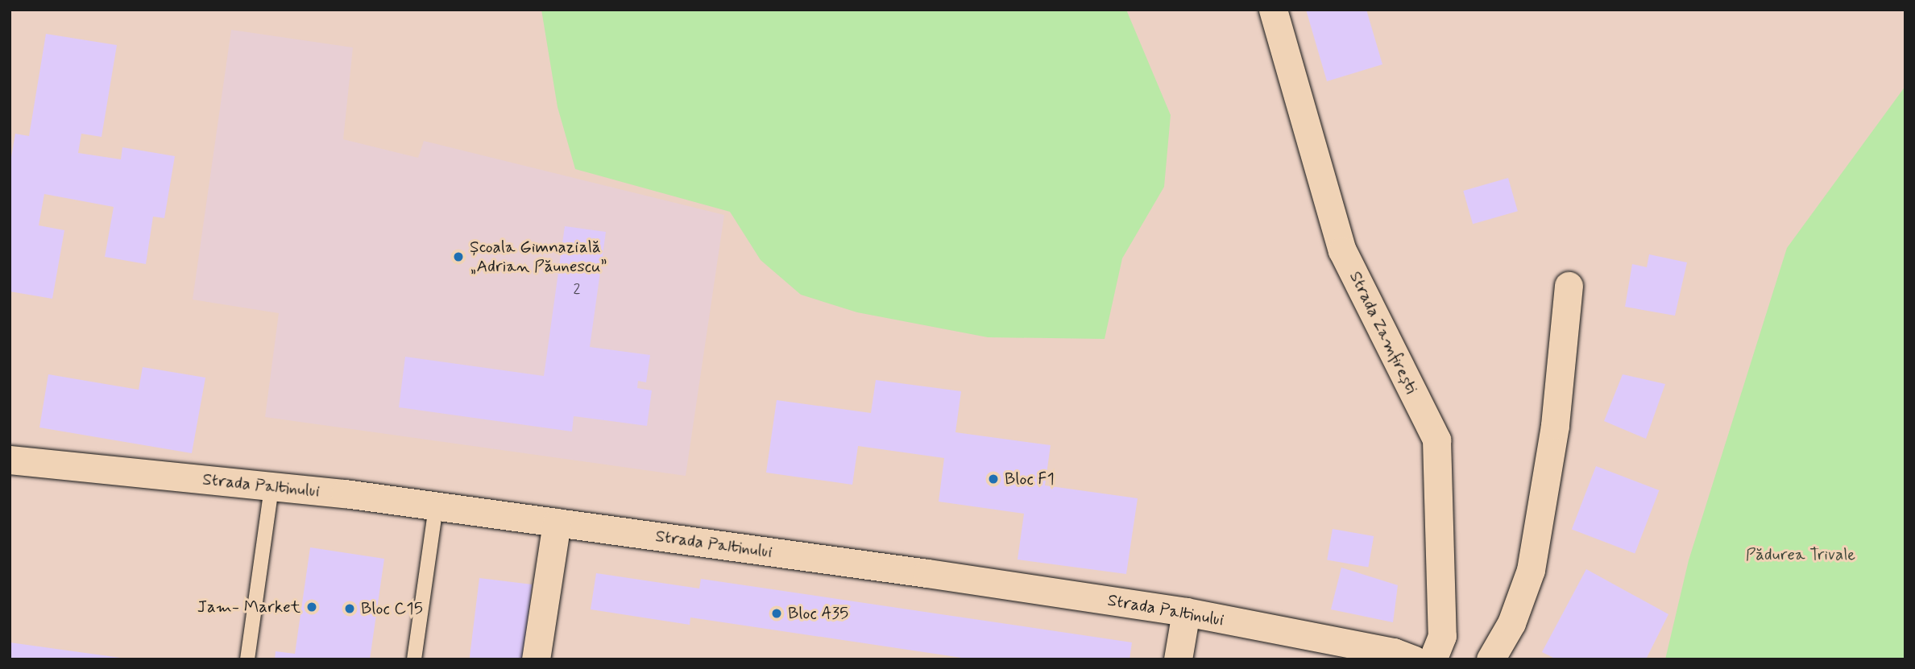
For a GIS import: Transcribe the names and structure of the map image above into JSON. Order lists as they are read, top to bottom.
{
  "streets": {
    "street": ["Strada Zamfirești", "Strada Paltinului"]
  },
  "parks": ["Pădurea Trivale"],
  "places": [
    "Școala Gimnazială „Adrian Păunescu”",
    "Bloc F1",
    "Jam- Market",
    "Bloc C15",
    "Bloc A35"
  ],
  "house_numbers": ["2"]
}
